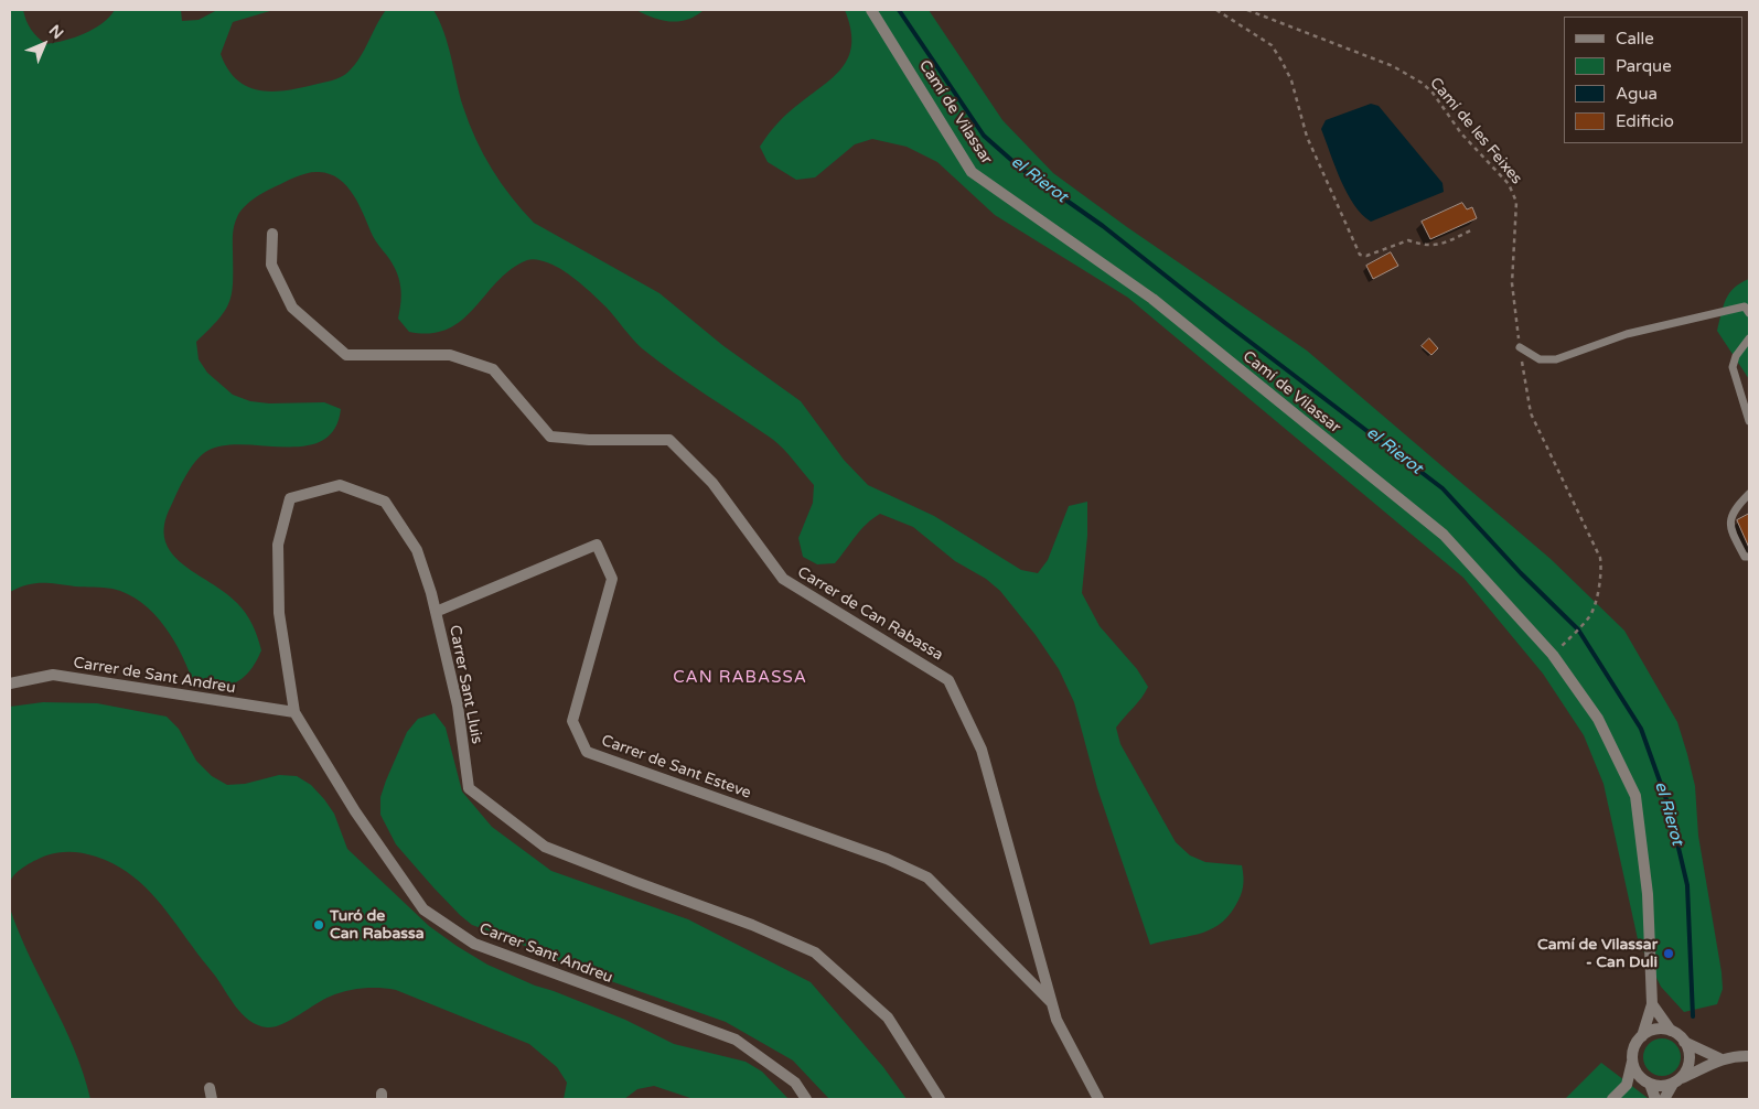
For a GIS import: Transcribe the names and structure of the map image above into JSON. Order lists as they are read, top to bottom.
{
  "streets": {
    "street": [
      "Camí de Vilassar",
      "Carrer de Can Rabassa",
      "Carrer de Sant Andreu",
      "Carrer Sant Lluis",
      "Carrer de Sant Esteve",
      "Carrer Sant Andreu"
    ],
    "path": ["Camí de les Feixes"]
  },
  "crossings": [
    ["Carrer de Can Rabassa", "Carrer de Sant Esteve"],
    ["Carrer de Sant Andreu", "Carrer Sant Lluis"],
    ["Carrer de Sant Andreu", "Carrer Sant Andreu"],
    ["Carrer Sant Lluis", "Carrer de Sant Esteve"],
    ["Carrer Sant Lluis", "Carrer Sant Andreu"]
  ],
  "districts": ["CAN RABASSA"],
  "water": ["el Rierot"],
  "places": ["Turó de Can Rabassa", "Camí de Vilassar - Can Duli"],
  "legend": [
    "Calle",
    "Parque",
    "Agua",
    "Edificio"
  ],
  "north": "top right"
}
